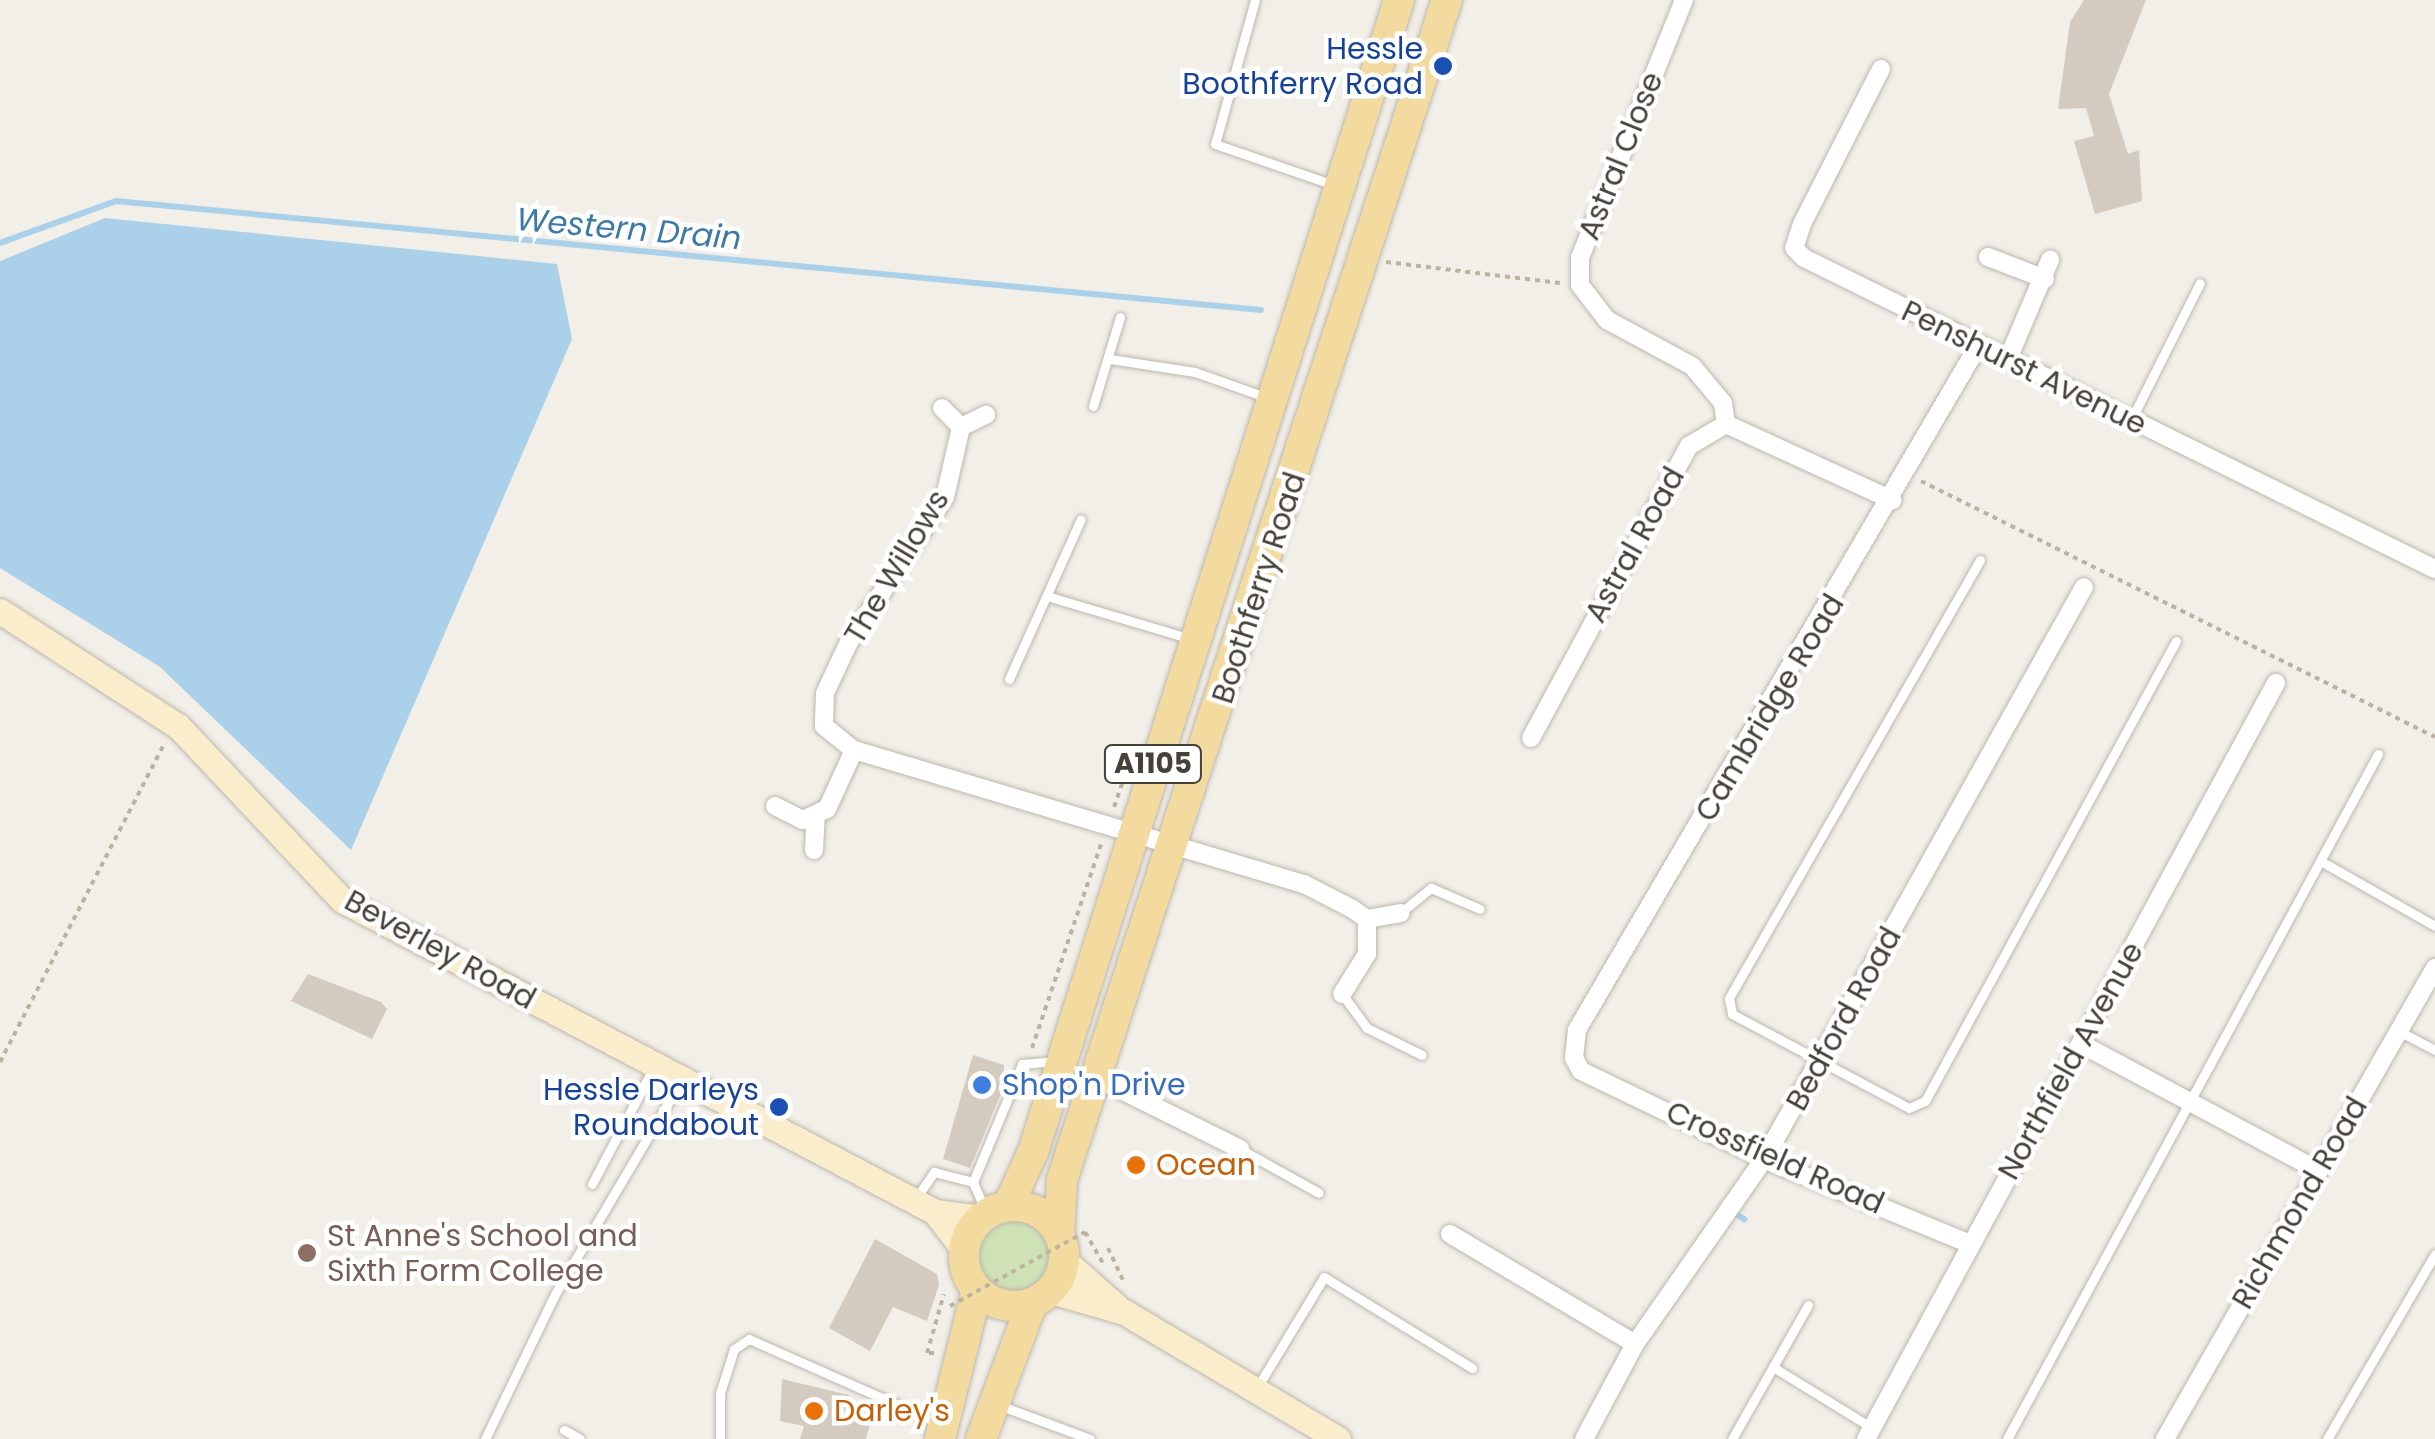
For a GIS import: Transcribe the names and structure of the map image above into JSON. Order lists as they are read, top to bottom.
{
  "streets": {
    "main road": ["Boothferry Road", "A1105", "Beverley Road"],
    "street": [
      "Astral Close",
      "Penshurst Avenue",
      "Astral Road",
      "The Willows",
      "Cambridge Road",
      "Bedford Road",
      "Northfield Avenue",
      "Crossfield Road",
      "Richmond Road"
    ]
  },
  "crossings": [
    ["Penshurst Avenue", "Cambridge Road"],
    ["Boothferry Road", "Beverley Road"],
    ["Cambridge Road", "Crossfield Road"],
    ["Bedford Road", "Crossfield Road"],
    ["Northfield Avenue", "Crossfield Road"]
  ],
  "water": ["Western Drain"],
  "places": [
    "Hessle Boothferry Road",
    "Shop'n Drive",
    "Hessle Darleys Roundabout",
    "Ocean",
    "St Anne's School and Sixth Form College",
    "Darley's"
  ]
}
